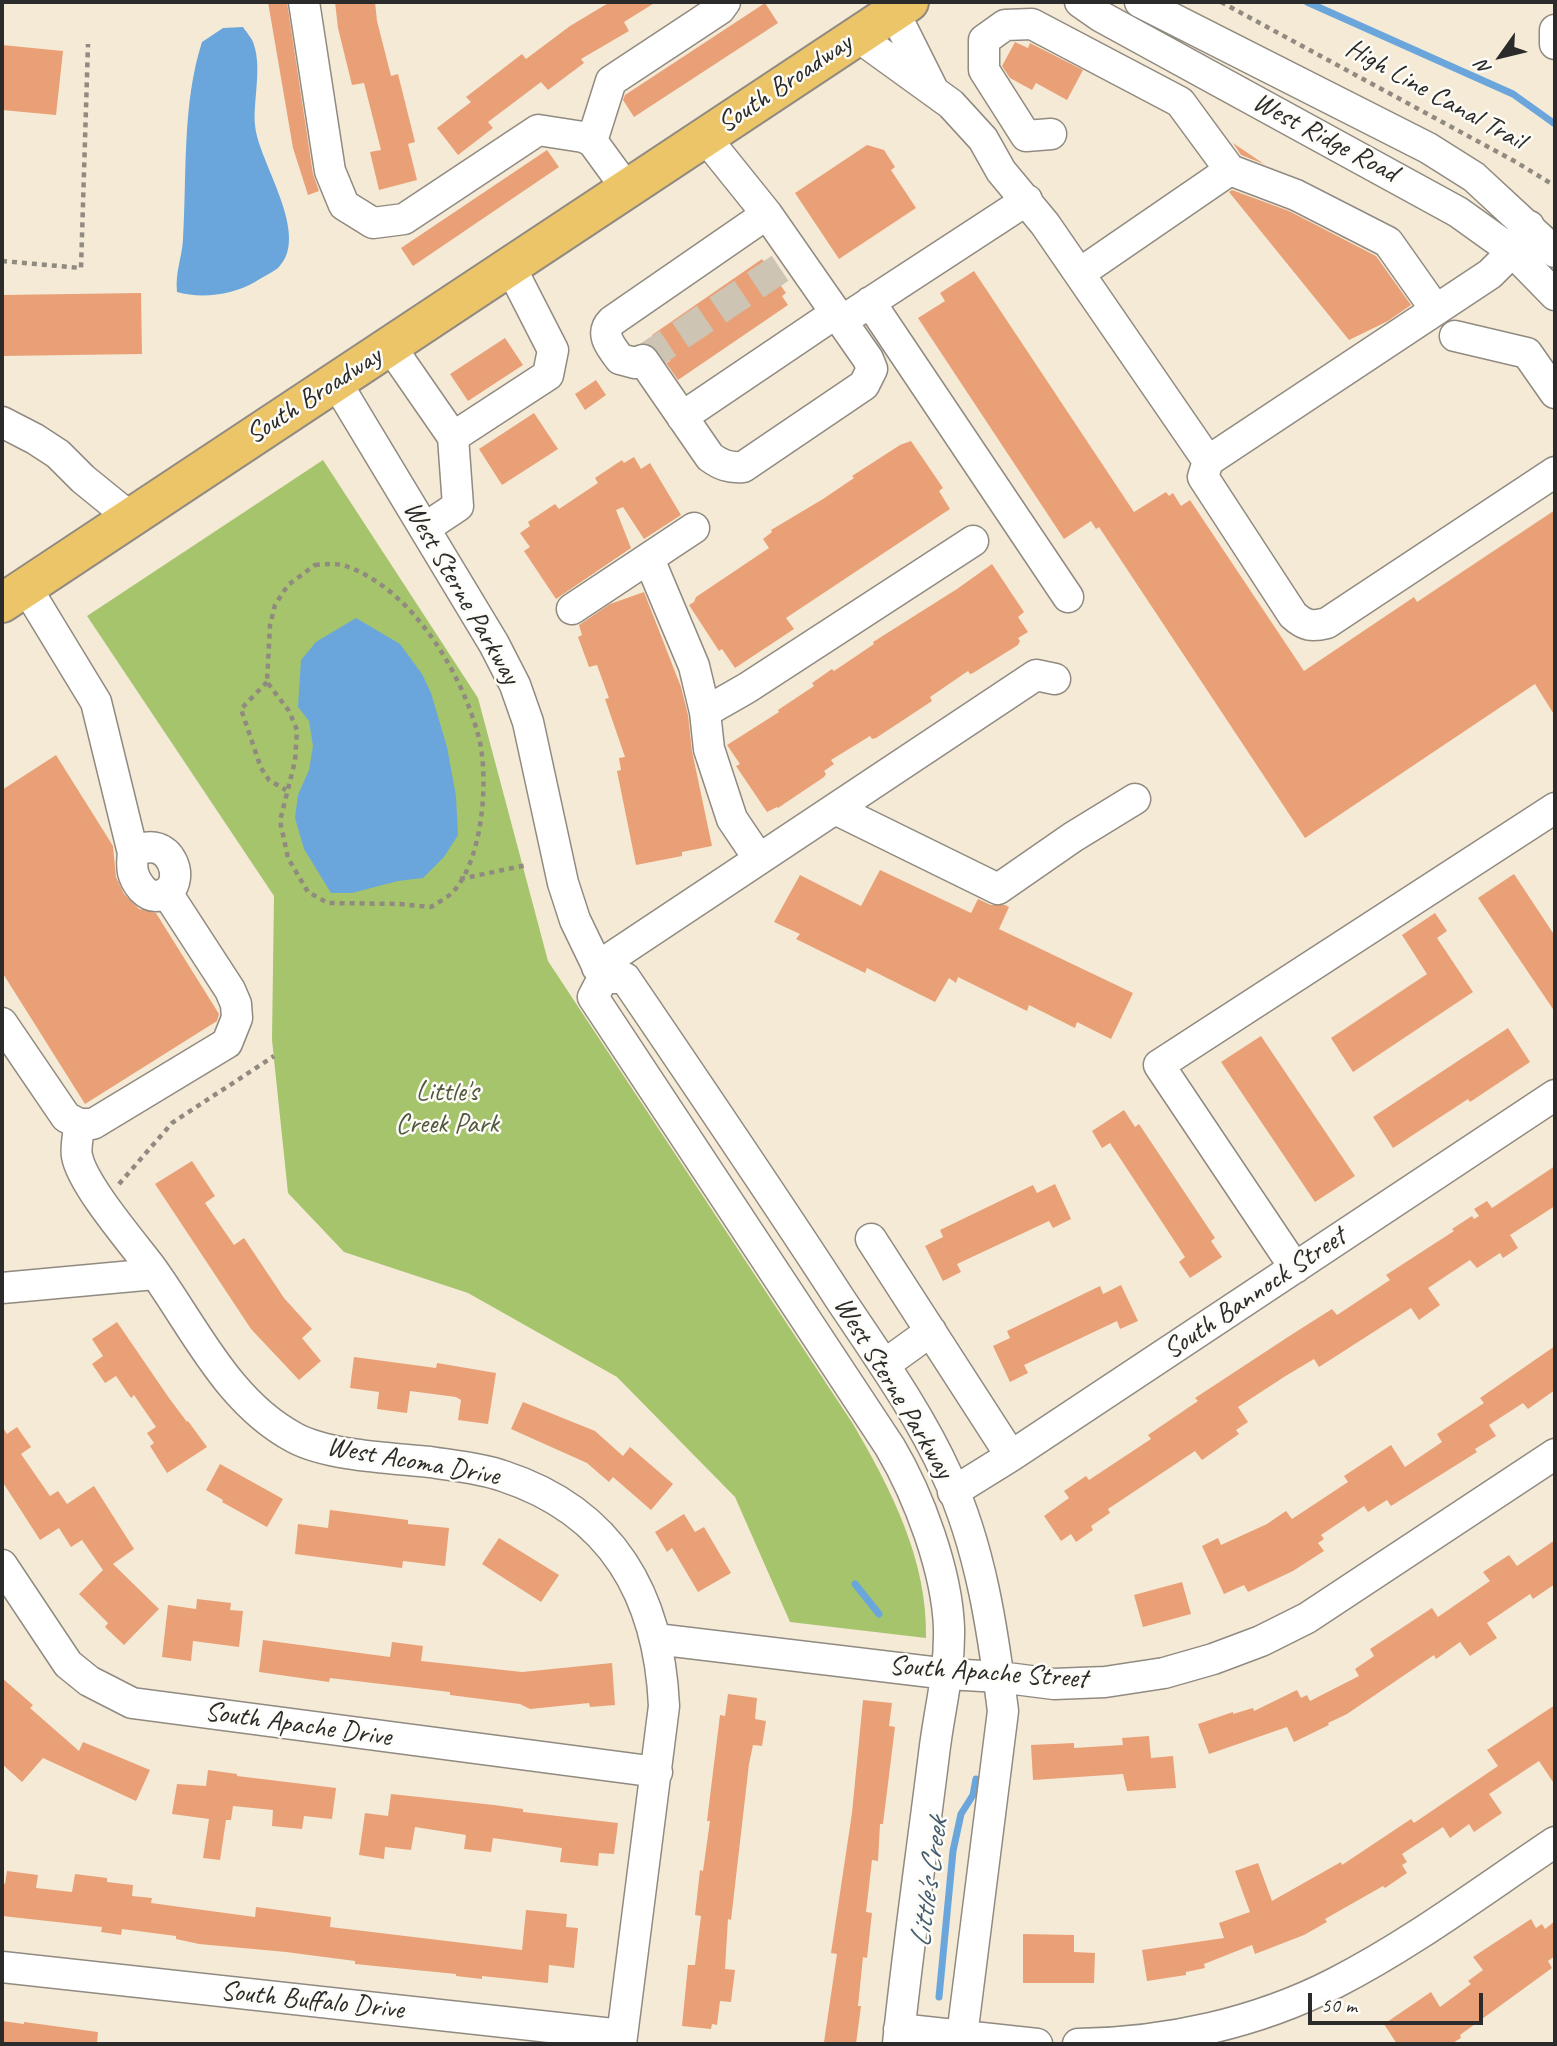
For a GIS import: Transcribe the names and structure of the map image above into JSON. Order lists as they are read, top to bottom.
{
  "streets": {
    "main road": ["South Broadway"],
    "street": [
      "West Ridge Road",
      "West Sterne Parkway",
      "South Bannock Street",
      "West Acoma Drive",
      "South Apache Street",
      "South Apache Drive",
      "South Buffalo Drive"
    ],
    "path": ["High Line Canal Trail"]
  },
  "crossings": [
    ["South Broadway", "West Sterne Parkway"],
    ["West Sterne Parkway", "South Bannock Street"],
    ["West Sterne Parkway", "South Apache Street"],
    ["West Acoma Drive", "South Apache Street"],
    ["West Acoma Drive", "South Apache Drive"],
    ["West Acoma Drive", "South Buffalo Drive"]
  ],
  "water": ["Little's Creek"],
  "parks": ["Little's Creek Park"],
  "scale_bar": "50 m",
  "north": "bottom left"
}
